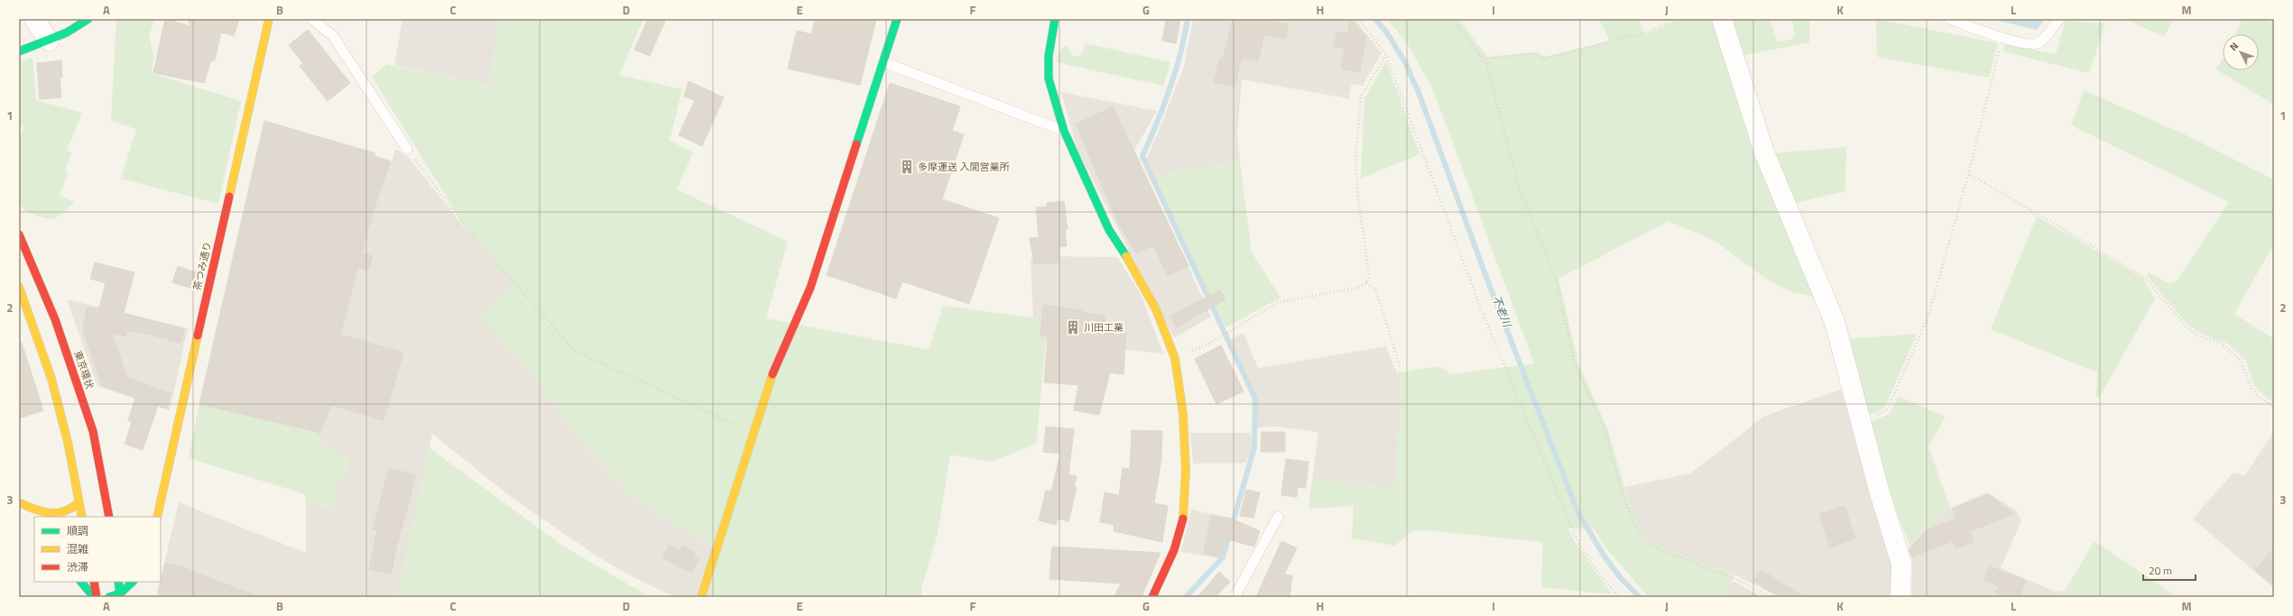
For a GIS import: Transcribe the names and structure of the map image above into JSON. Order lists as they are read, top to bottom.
{
  "streets": {
    "main road": ["茶つみ通り", "東京環状"]
  },
  "water": ["不老川"],
  "places": {
    "building": ["多摩運送 入間営業所", "川田工業"]
  },
  "legend": ["順調", "混雑", "渋滞"],
  "scale_bar": "20 m",
  "north": "top left",
  "grid": {
    "columns": [
      "A",
      "B",
      "C",
      "D",
      "E",
      "F",
      "G",
      "H",
      "I",
      "J",
      "K",
      "L",
      "M"
    ],
    "rows": ["1", "2", "3"]
  }
}
